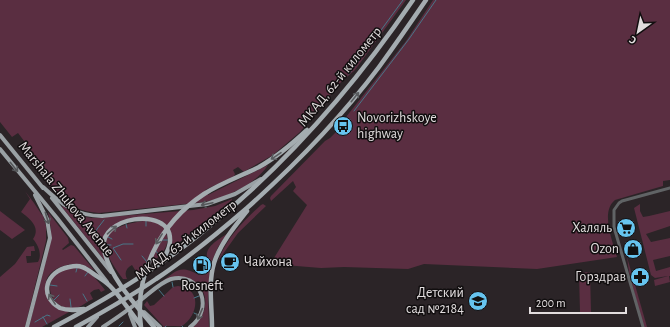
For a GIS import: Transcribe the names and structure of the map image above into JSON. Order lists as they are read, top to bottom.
{
  "streets": {
    "highway": ["МКАД, 62-й километр", "МКАД, 63-й километр"],
    "main road": ["Marshala Zhukova Avenue"]
  },
  "crossings": [
    ["МКАД, 62-й километр", "МКАД, 63-й километр"]
  ],
  "places": {
    "bus stop": ["Novorizhskoye highway"],
    "supermarket": ["Халяль"],
    "shop": ["Ozon"],
    "cafe": ["Чайхона"],
    "fuel station": ["Rosneft"],
    "pharmacy": ["Горздрав"],
    "school or university": ["Детский сад №2184"]
  },
  "scale_bar": "200 m",
  "north": "bottom left"
}
